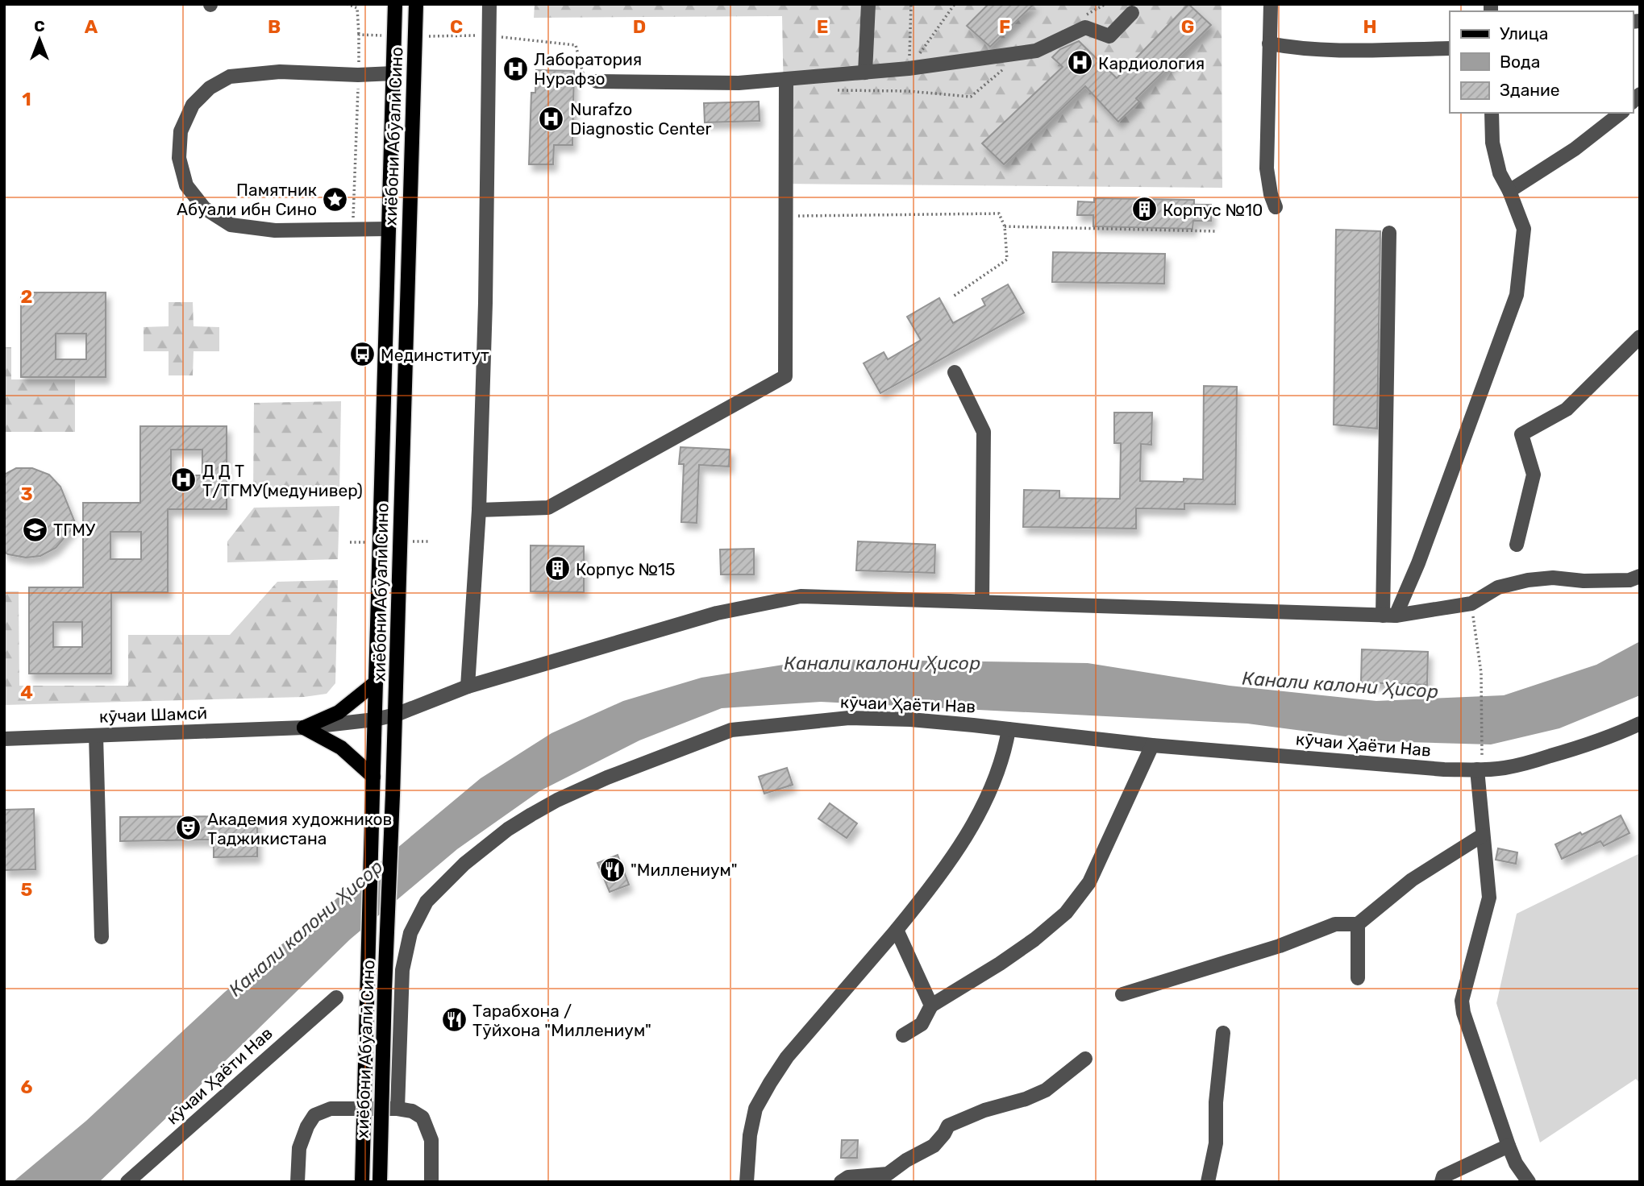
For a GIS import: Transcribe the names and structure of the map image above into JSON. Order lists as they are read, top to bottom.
{
  "streets": {
    "main road": ["хиёбони Абӯалӣ Сино"],
    "street": ["кӯчаи Ҳаёти Нав", "кӯчаи Шамсӣ"]
  },
  "crossings": [
    ["хиёбони Абӯалӣ Сино", "кӯчаи Шамсӣ"]
  ],
  "water": ["Канали калони Ҳисор"],
  "places": {
    "hospital": [
      "Кардиология",
      "Лаборатория Нурафзо",
      "Nurafzo Diagnostic Center",
      "Д Д Т Т/ТГМУ(медунивер)"
    ],
    "place": ["Памятник Абуали ибн Сино"],
    "building": ["Корпус №10", "Корпус №15"],
    "bus stop": ["Мединститут"],
    "school or university": ["ТГМУ"],
    "theatre": ["Академия художников Таджикистана"],
    "restaurant": ["\"Миллениум\"", "Тарабхона / Тӯйхона \"Миллениум\""]
  },
  "legend": ["Улица", "Вода", "Здание"],
  "north": "top",
  "grid": {
    "columns": [
      "A",
      "B",
      "C",
      "D",
      "E",
      "F",
      "G",
      "H"
    ],
    "rows": [
      "1",
      "2",
      "3",
      "4",
      "5",
      "6"
    ]
  }
}
